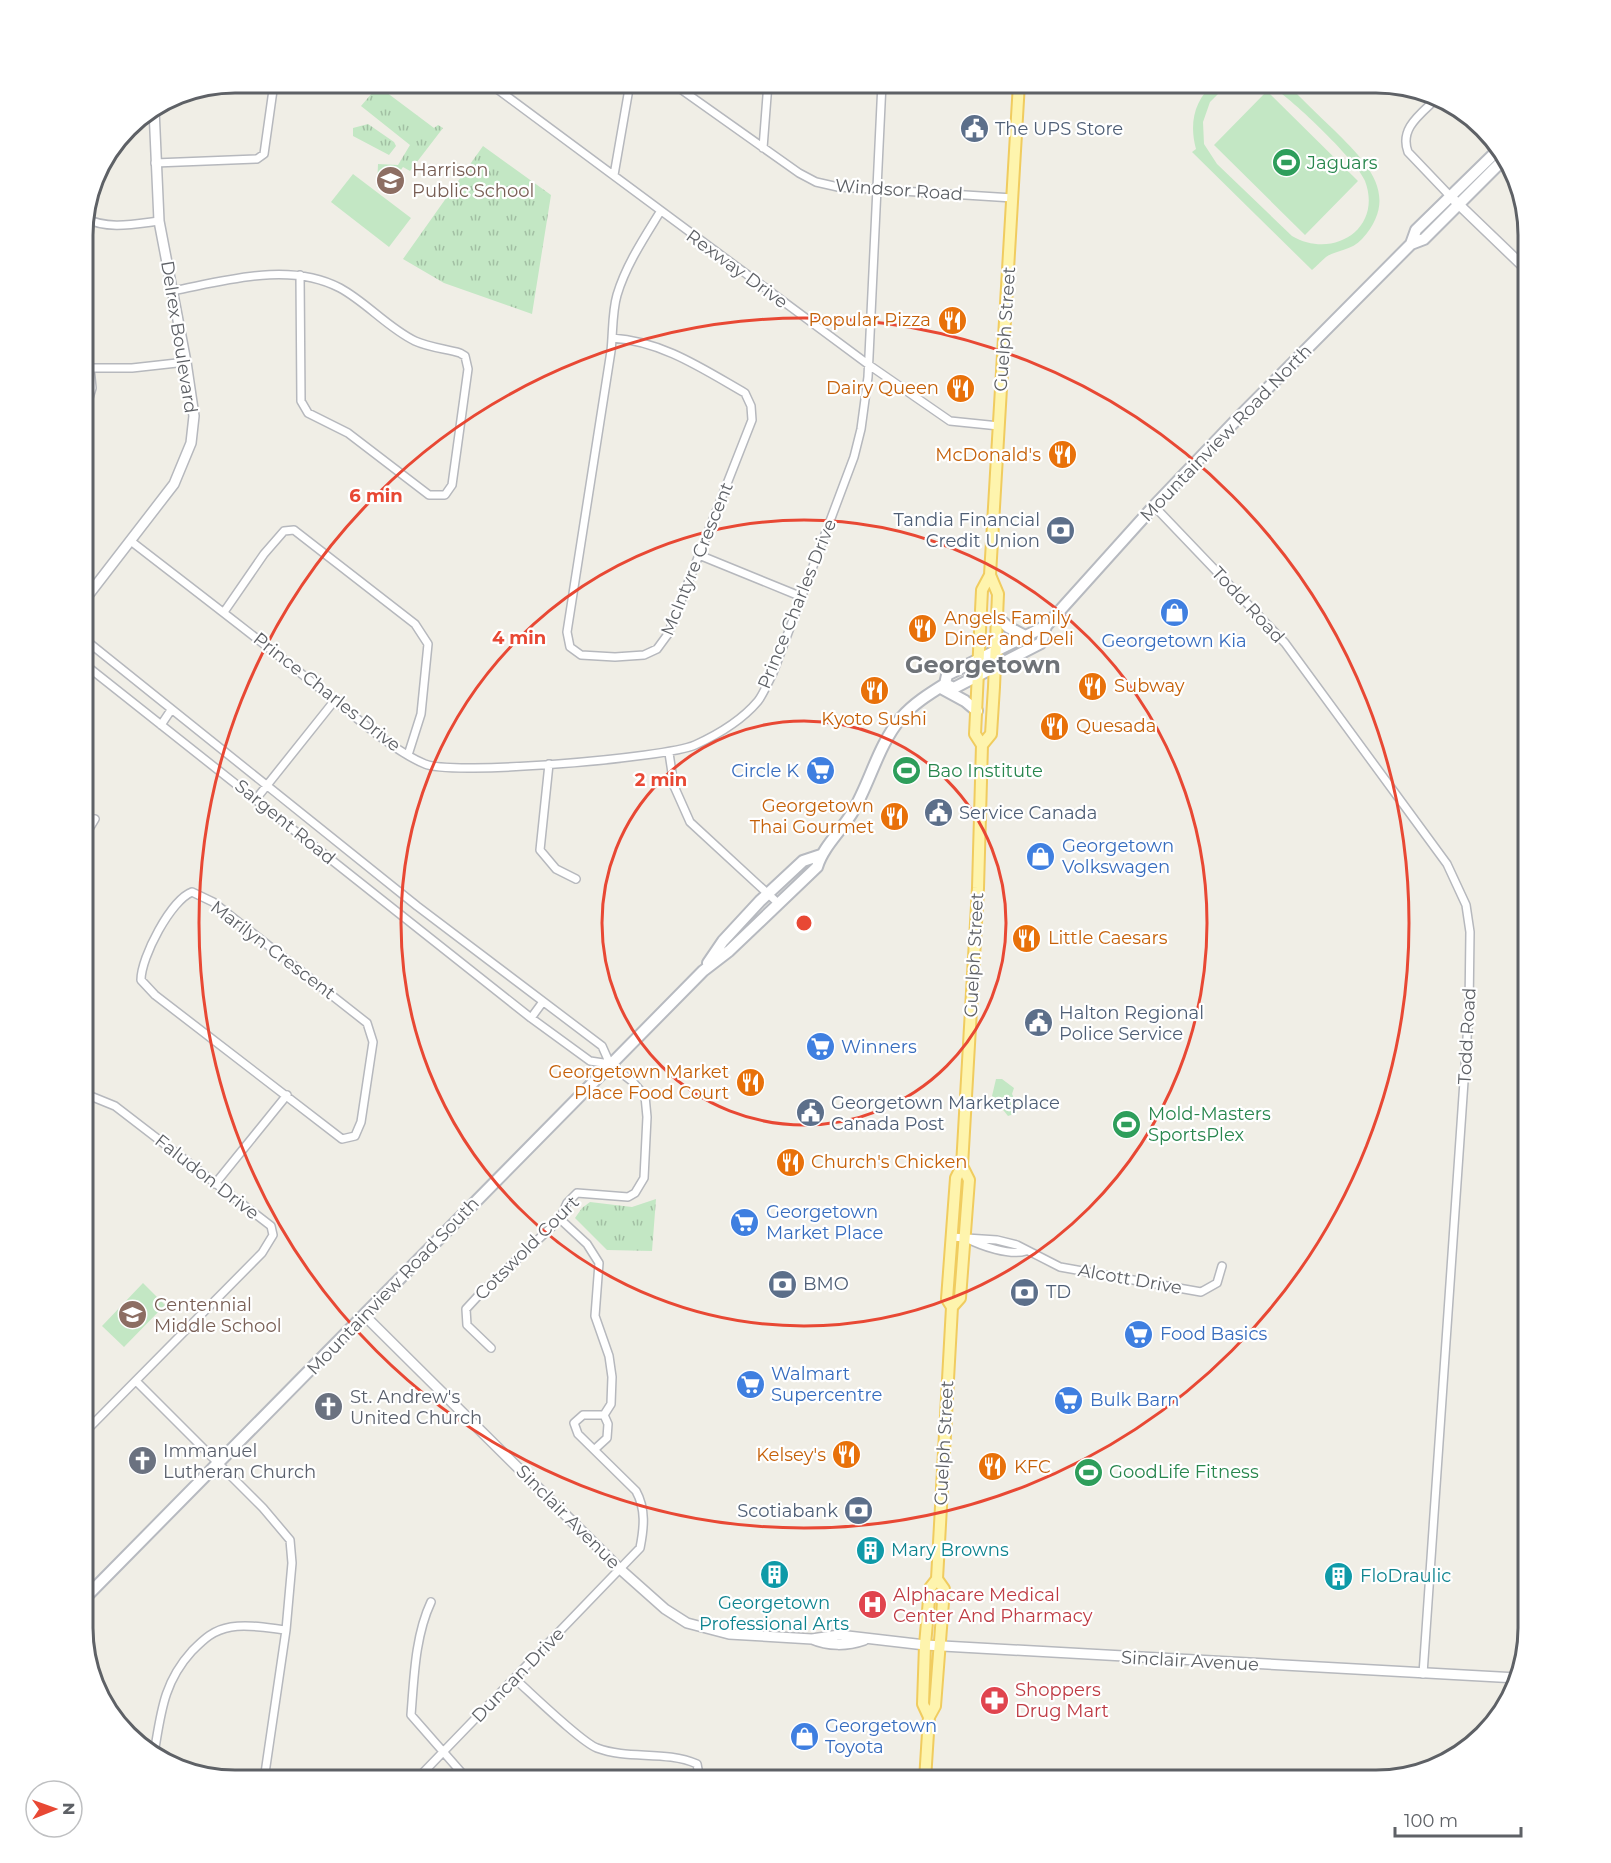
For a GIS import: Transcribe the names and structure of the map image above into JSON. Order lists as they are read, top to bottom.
{
  "streets": {
    "main road": ["Guelph Street", "Mountainview Road North", "Mountainview Road South"],
    "street": [
      "Windsor Road",
      "Rexway Drive",
      "Delrex Boulevard",
      "McIntyre Crescent",
      "Prince Charles Drive",
      "Todd Road",
      "Sargent Road",
      "Marilyn Crescent",
      "Faludon Drive",
      "Cotswold Court",
      "Alcott Drive",
      "Sinclair Avenue",
      "Duncan Drive"
    ]
  },
  "crossings": [
    ["Windsor Road", "Guelph Street"],
    ["Windsor Road", "Prince Charles Drive"],
    ["Rexway Drive", "Guelph Street"],
    ["Rexway Drive", "McIntyre Crescent"],
    ["Rexway Drive", "Prince Charles Drive"],
    ["Guelph Street", "Mountainview Road North"],
    ["Guelph Street", "Alcott Drive"],
    ["Guelph Street", "Mountainview Road South"],
    ["Guelph Street", "Sinclair Avenue"],
    ["Delrex Boulevard", "Prince Charles Drive"],
    ["Mountainview Road North", "Todd Road"],
    ["Mountainview Road North", "Mountainview Road South"],
    ["Todd Road", "Sinclair Avenue"],
    ["Sargent Road", "Cotswold Court"],
    ["Sargent Road", "Mountainview Road South"],
    ["Cotswold Court", "Mountainview Road South"],
    ["Mountainview Road South", "Sinclair Avenue"],
    ["Sinclair Avenue", "Duncan Drive"]
  ],
  "districts": ["Georgetown"],
  "places": {
    "public building": [
      "The UPS Store",
      "Service Canada",
      "Halton Regional Police Service",
      "Georgetown Marketplace Canada Post"
    ],
    "sports": [
      "Jaguars",
      "Bao Institute",
      "Mold-Masters SportsPlex",
      "GoodLife Fitness"
    ],
    "school or university": ["Harrison Public School", "Centennial Middle School"],
    "restaurant": [
      "Popular Pizza",
      "Dairy Queen",
      "McDonald's",
      "Angels Family Diner and Deli",
      "Subway",
      "Kyoto Sushi",
      "Quesada",
      "Georgetown Thai Gourmet",
      "Little Caesars",
      "Georgetown Market Place Food Court",
      "Church's Chicken",
      "Kelsey's",
      "KFC"
    ],
    "bank": [
      "Tandia Financial Credit Union",
      "BMO",
      "TD",
      "Scotiabank"
    ],
    "shop": ["Georgetown Kia", "Georgetown Volkswagen", "Georgetown Toyota"],
    "supermarket": [
      "Circle K",
      "Winners",
      "Georgetown Market Place",
      "Food Basics",
      "Walmart Supercentre",
      "Bulk Barn"
    ],
    "church": ["St. Andrew's United Church", "Immanuel Lutheran Church"],
    "building": ["Mary Browns", "Georgetown Professional Arts", "FloDraulic"],
    "hospital": ["Alphacare Medical Center And Pharmacy"],
    "pharmacy": ["Shoppers Drug Mart"]
  },
  "scale_bar": "100 m",
  "north": "right",
  "rings": ["6 min", "4 min", "2 min"]
}
